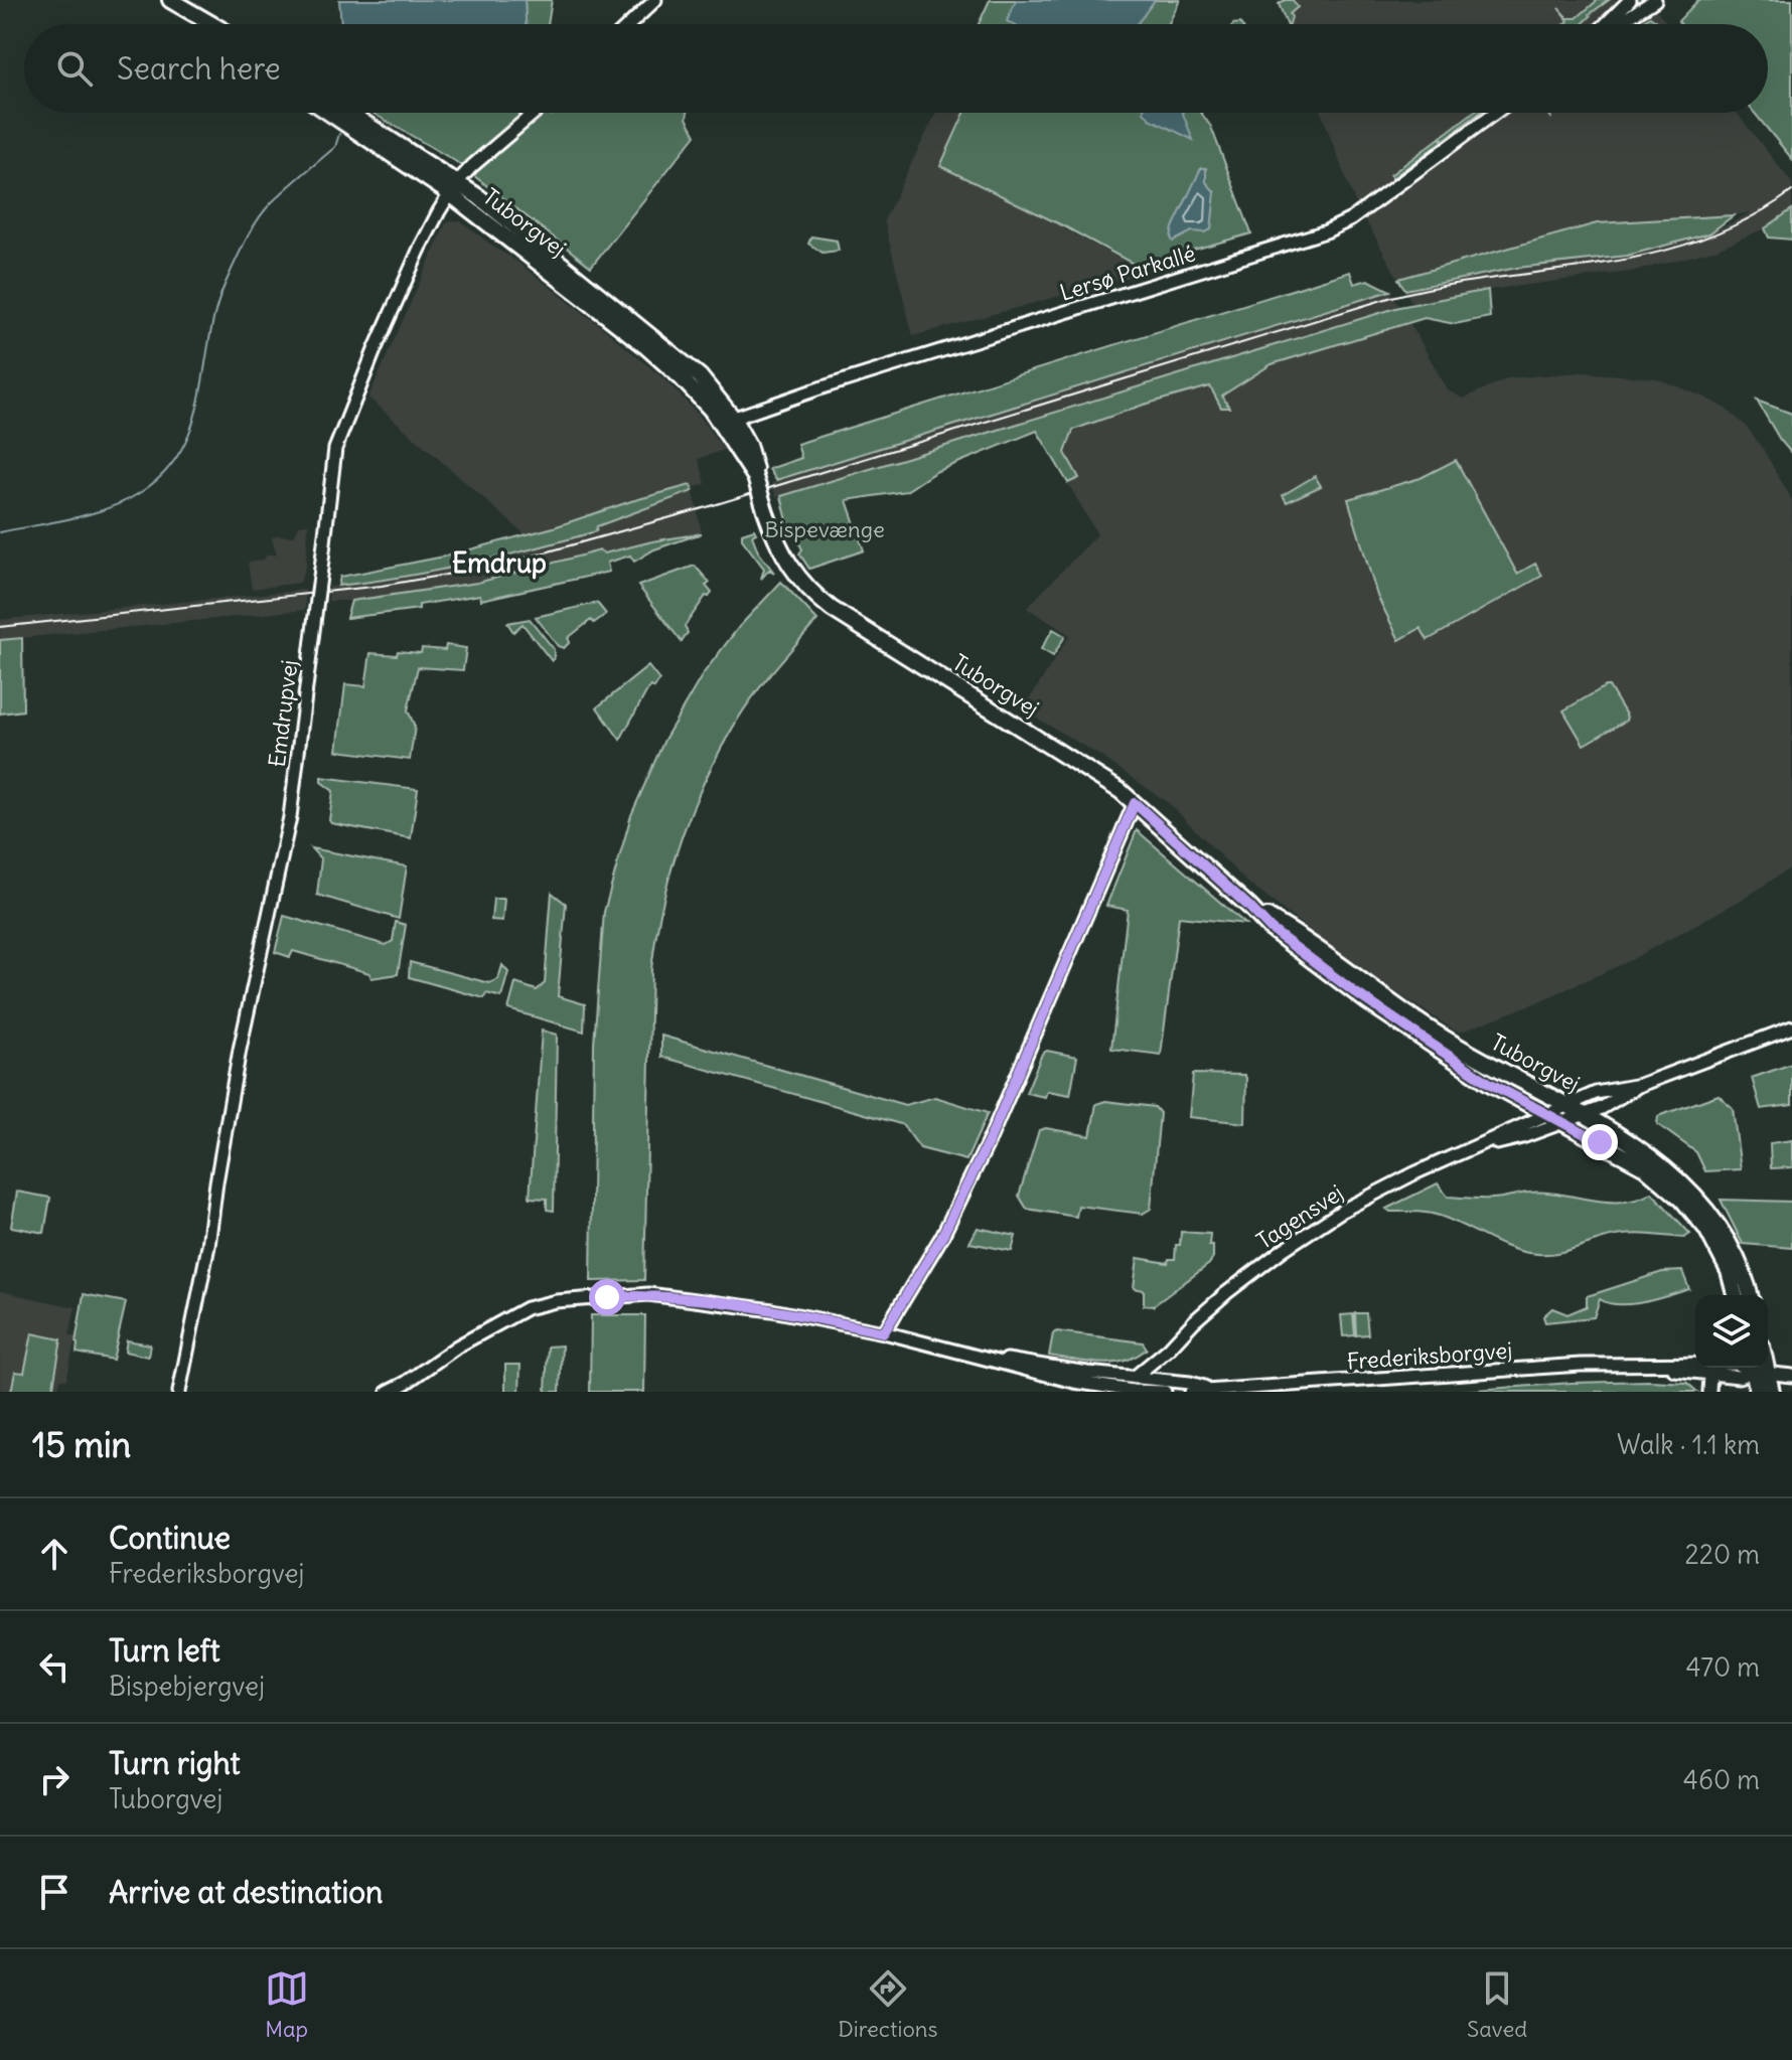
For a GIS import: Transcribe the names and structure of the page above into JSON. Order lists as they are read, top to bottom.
{
  "streets": {
    "main road": ["Tuborgvej"],
    "street": [
      "Lersø Parkallé",
      "Emdrupvej",
      "Tagensvej",
      "Frederiksborgvej"
    ]
  },
  "crossings": [
    ["Tuborgvej", "Lersø Parkallé"],
    ["Tuborgvej", "Emdrupvej"],
    ["Tuborgvej", "Tagensvej"],
    ["Tagensvej", "Frederiksborgvej"]
  ],
  "districts": ["Emdrup"],
  "parks": ["Bispevænge"],
  "page": {
    "search": "Search here",
    "heading": ["15 min", "Walk · 1.1 km"],
    "list": [
      ["Continue", "Frederiksborgvej", "220 m"],
      ["Turn left", "Bispebjergvej", "470 m"],
      ["Turn right", "Tuborgvej", "460 m"],
      "Arrive at destination"
    ],
    "nav": ["Map", "Directions", "Saved"]
  }
}
